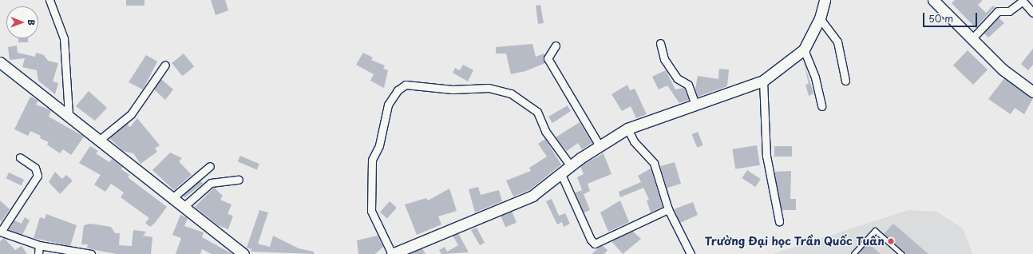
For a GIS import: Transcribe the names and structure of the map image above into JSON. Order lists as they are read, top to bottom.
{
  "places": ["Trường Đại học Trần Quốc Tuấn"],
  "scale_bar": "50 m",
  "north": "right"
}
